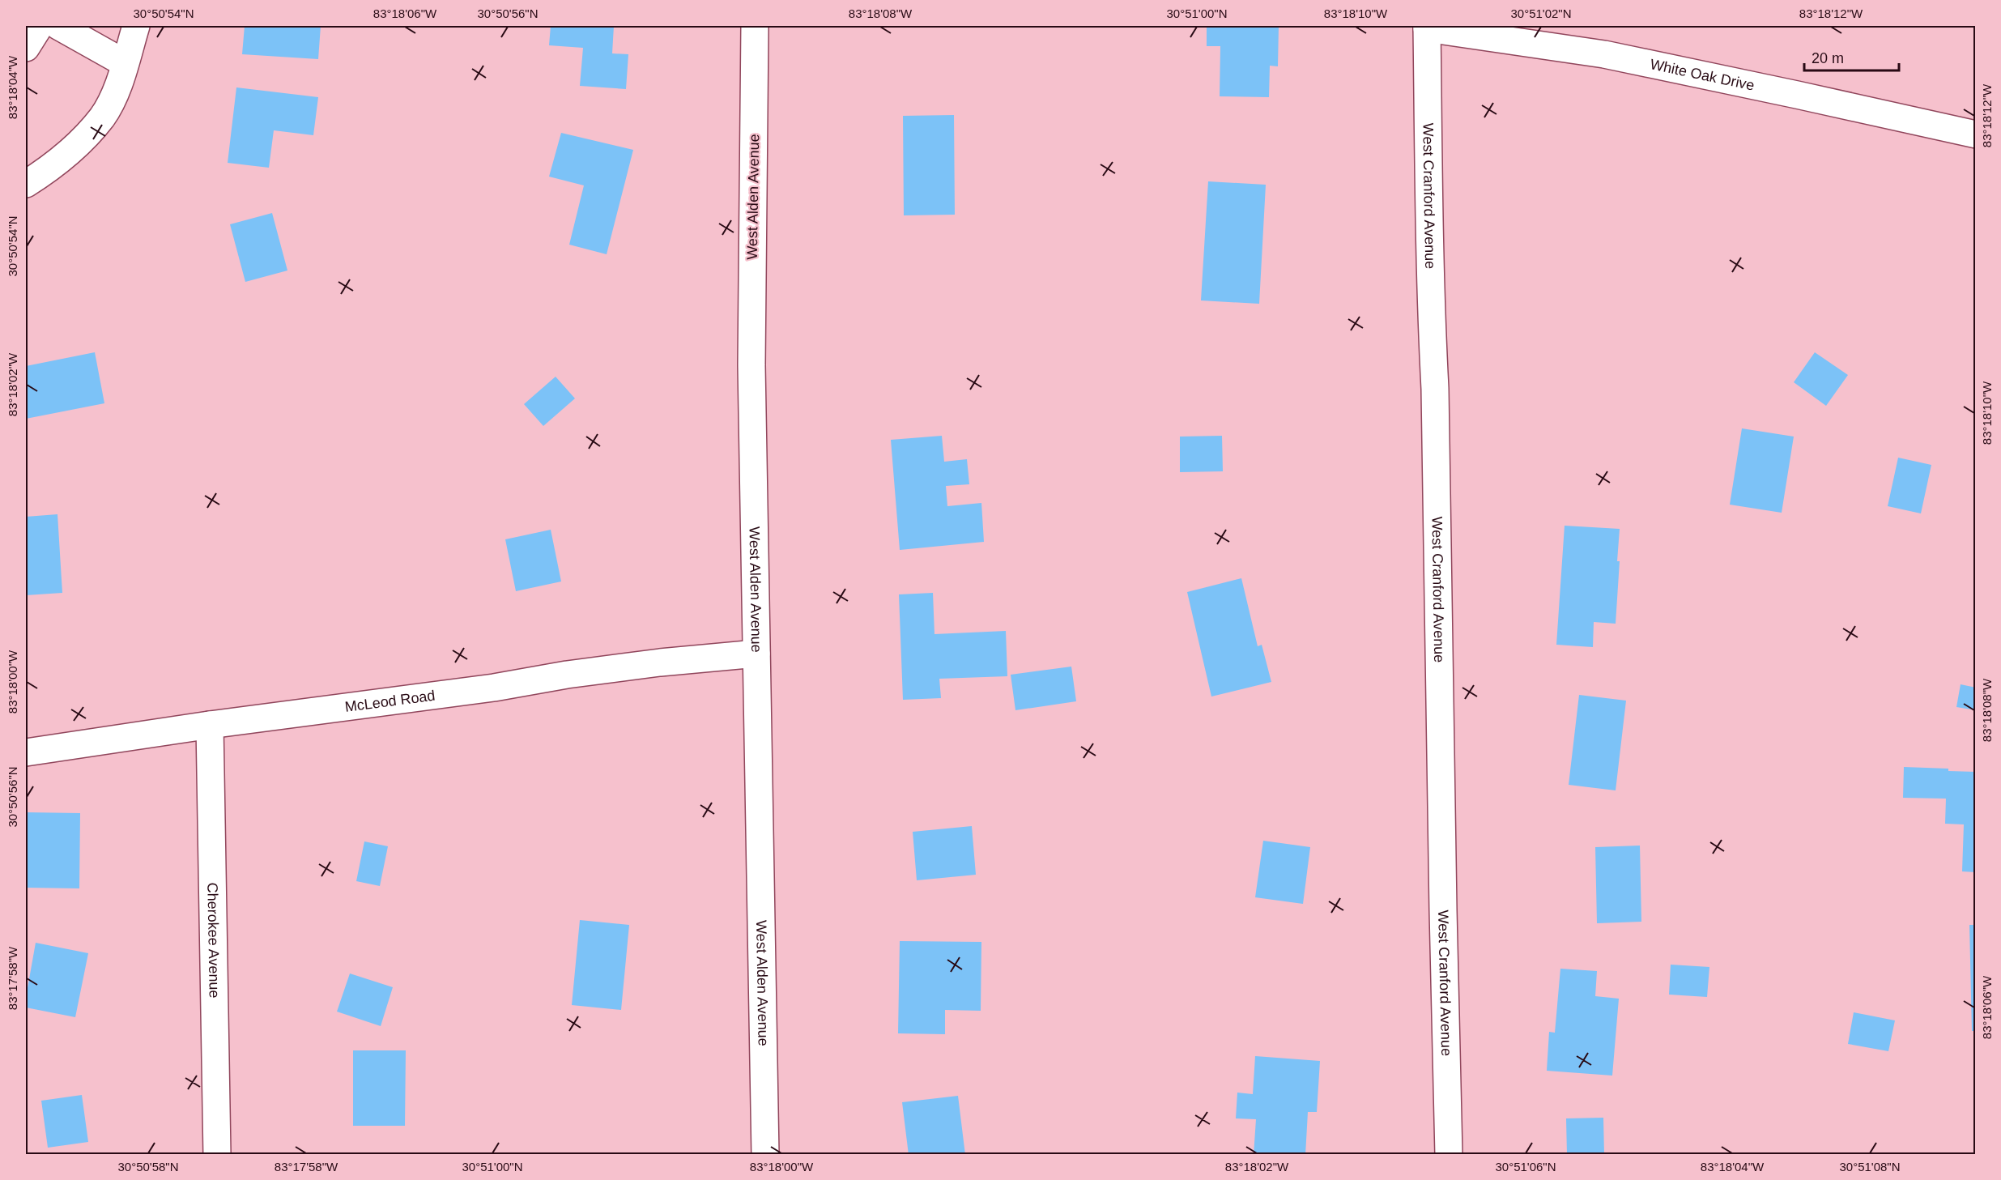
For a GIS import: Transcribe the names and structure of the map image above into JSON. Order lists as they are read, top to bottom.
{
  "streets": {
    "street": [
      "White Oak Drive",
      "West Alden Avenue",
      "West Cranford Avenue",
      "McLeod Road",
      "Cherokee Avenue"
    ]
  },
  "crossings": [
    ["White Oak Drive", "West Cranford Avenue"],
    ["West Alden Avenue", "McLeod Road"],
    ["McLeod Road", "Cherokee Avenue"]
  ],
  "scale_bar": "20 m",
  "coordinates": [
    "30°50'54\"N",
    "83°18'06\"W",
    "30°50'56\"N",
    "83°18'08\"W",
    "30°51'00\"N",
    "83°18'10\"W",
    "30°51'02\"N",
    "83°18'12\"W",
    "83°18'04\"W",
    "83°18'02\"W",
    "83°18'00\"W",
    "83°17'58\"W",
    "30°50'58\"N",
    "30°51'06\"N",
    "30°51'08\"N"
  ]
}
